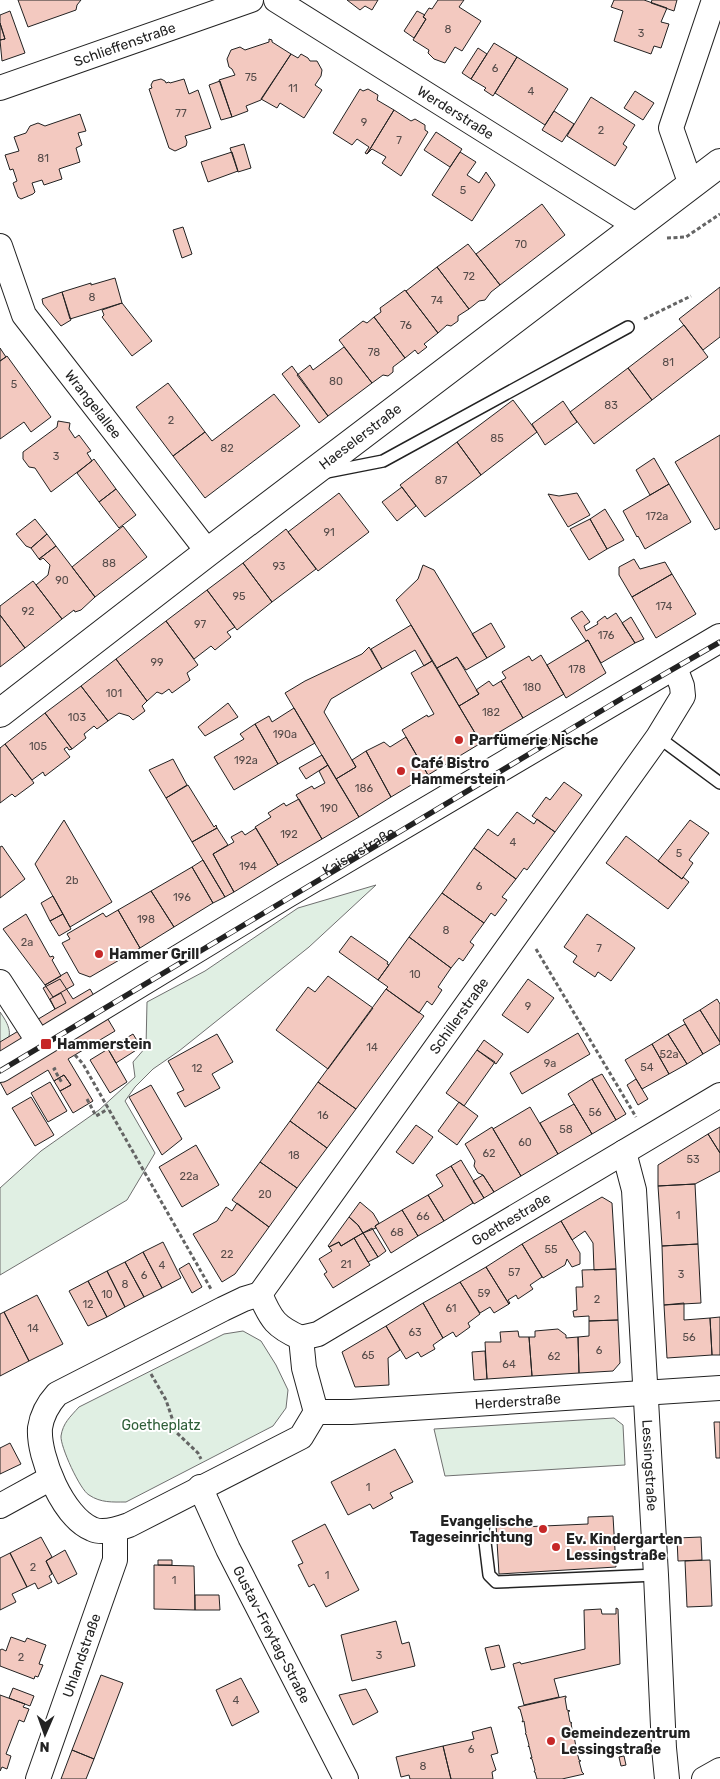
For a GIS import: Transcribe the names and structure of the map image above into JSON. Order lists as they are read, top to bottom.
{
  "streets": {
    "main road": ["Haeselerstraße", "Kaiserstraße"],
    "street": [
      "Schlieffenstraße",
      "Werderstraße",
      "Wrangelallee",
      "Schillerstraße",
      "Goethestraße",
      "Herderstraße",
      "Lessingstraße",
      "Gustav-Freytag-Straße",
      "Uhlandstraße"
    ]
  },
  "crossings": [
    ["Werderstraße", "Haeselerstraße"],
    ["Wrangelallee", "Haeselerstraße"],
    ["Kaiserstraße", "Schillerstraße"],
    ["Goethestraße", "Lessingstraße"],
    ["Herderstraße", "Lessingstraße"]
  ],
  "parks": ["Goetheplatz"],
  "places": {
    "other": [
      "Parfümerie Nische",
      "Café Bistro Hammerstein",
      "Hammer Grill",
      "Evangelische Tageseinrichtung",
      "Ev. Kindergarten Lessingstraße",
      "Gemeindezentrum Lessingstraße"
    ],
    "transit": ["Hammerstein"]
  },
  "house_numbers": [
    "8",
    "3",
    "6",
    "75",
    "11",
    "4",
    "77",
    "9",
    "2",
    "7",
    "81",
    "5",
    "70",
    "72",
    "8",
    "74",
    "76",
    "78",
    "81",
    "80",
    "5",
    "83",
    "2",
    "85",
    "82",
    "3",
    "87",
    "172a",
    "91",
    "88",
    "93",
    "90",
    "95",
    "174",
    "92",
    "97",
    "176",
    "99",
    "178",
    "180",
    "101",
    "182",
    "103",
    "190a",
    "105",
    "192a",
    "186",
    "190",
    "192",
    "4",
    "5",
    "194",
    "2b",
    "6",
    "196",
    "198",
    "8",
    "2a",
    "7",
    "10",
    "9",
    "14",
    "52a",
    "9a",
    "54",
    "12",
    "56",
    "16",
    "58",
    "60",
    "62",
    "18",
    "53",
    "22a",
    "20",
    "1",
    "66",
    "68",
    "55",
    "22",
    "21",
    "4",
    "57",
    "3",
    "6",
    "8",
    "59",
    "10",
    "2",
    "12",
    "61",
    "14",
    "63",
    "56",
    "6",
    "65",
    "62",
    "64",
    "1",
    "2",
    "1",
    "1",
    "3",
    "2",
    "4",
    "6",
    "8"
  ],
  "north": "bottom"
}
